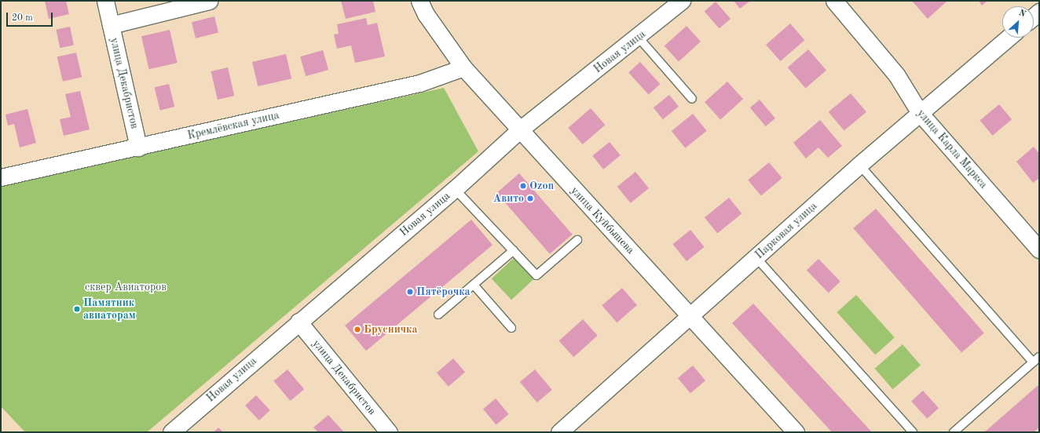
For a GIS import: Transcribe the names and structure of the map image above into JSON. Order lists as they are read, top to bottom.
{
  "streets": {
    "street": [
      "Новая улица",
      "улица Декабристов",
      "Кремлёвская улица",
      "улица Карла Маркса",
      "улица Куйбышева",
      "Парковая улица"
    ]
  },
  "crossings": [
    ["Новая улица", "улица Декабристов"],
    ["Новая улица", "улица Куйбышева"],
    ["улица Декабристов", "Кремлёвская улица"],
    ["Кремлёвская улица", "улица Куйбышева"],
    ["улица Карла Маркса", "Парковая улица"],
    ["улица Куйбышева", "Парковая улица"]
  ],
  "parks": ["сквер Авиаторов"],
  "places": [
    "Ozon",
    "Авито",
    "Пятёрочка",
    "Памятник авиаторам",
    "Брусничка"
  ],
  "scale_bar": "20 m",
  "north": "top right"
}
